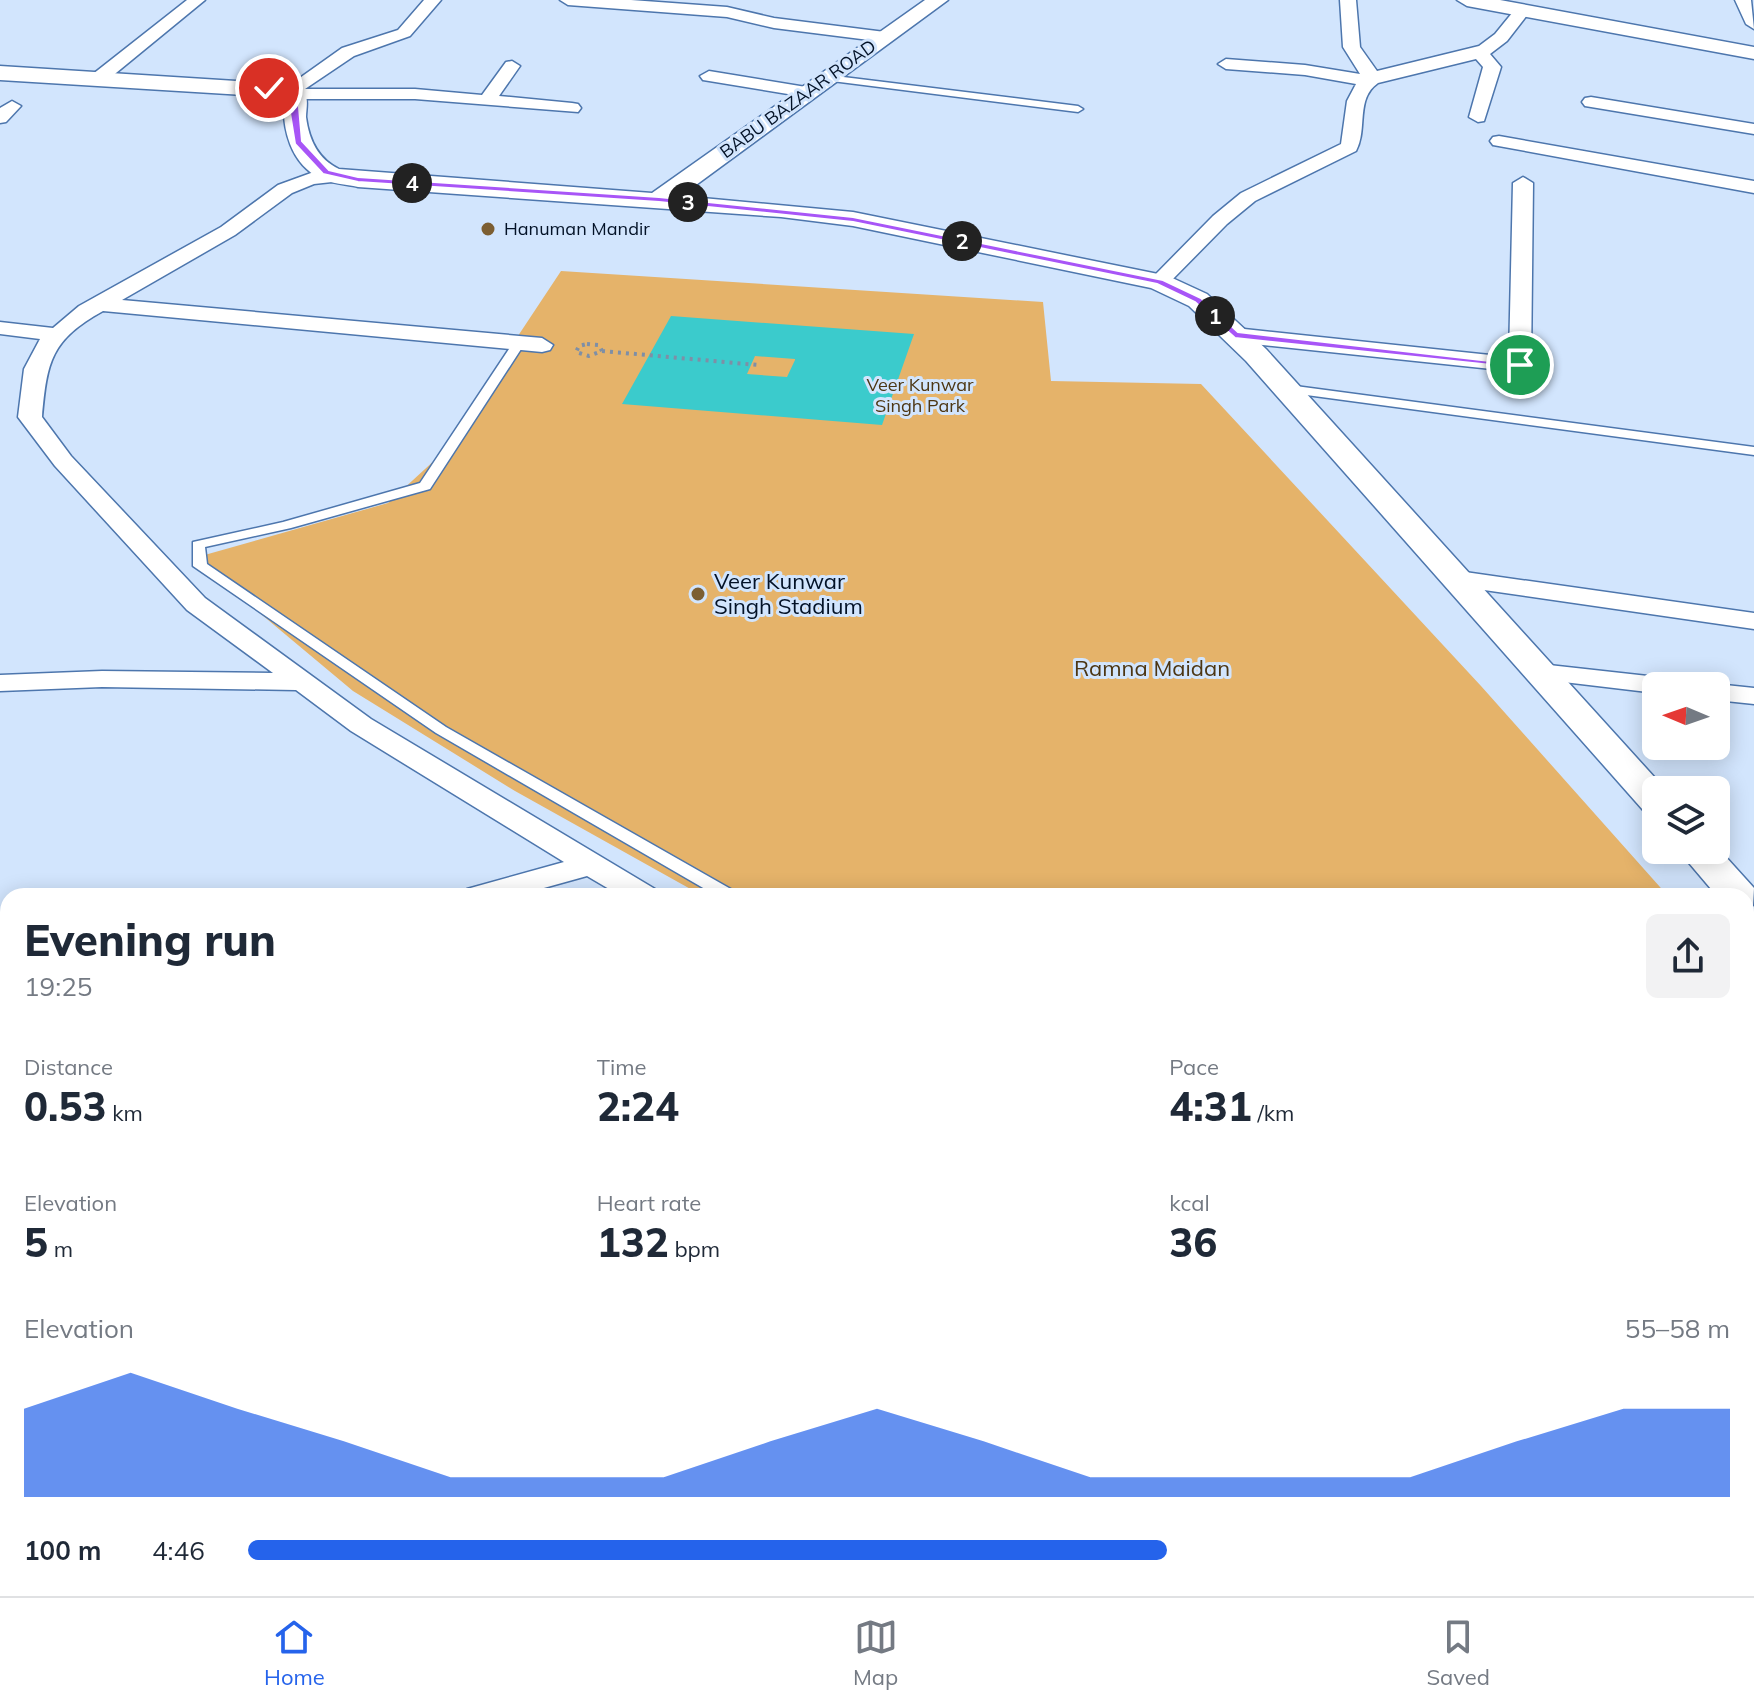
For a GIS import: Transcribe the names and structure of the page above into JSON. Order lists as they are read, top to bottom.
{
  "streets": {
    "street": ["BABU BAZAAR ROAD"]
  },
  "parks": ["Veer Kunwar Singh Park", "Ramna Maidan"],
  "places": ["Hanuman Mandir", "Veer Kunwar Singh Stadium"],
  "north": "left",
  "page": {
    "pins": [
      "4",
      "3",
      "2",
      "1"
    ],
    "heading": ["Evening run", "19:25"],
    "stats": [
      ["Distance", "0.53 km"],
      ["Time", "2:24"],
      ["Pace", "4:31 /km"],
      ["Elevation", "5 m"],
      ["Heart rate", "132 bpm"],
      ["kcal", "36"]
    ],
    "chart": ["Elevation", "55–58 m"],
    "list": [
      {
        "name": "100 m",
        "note": "4:46"
      }
    ],
    "tabs": ["Home", "Map", "Saved"]
  }
}
